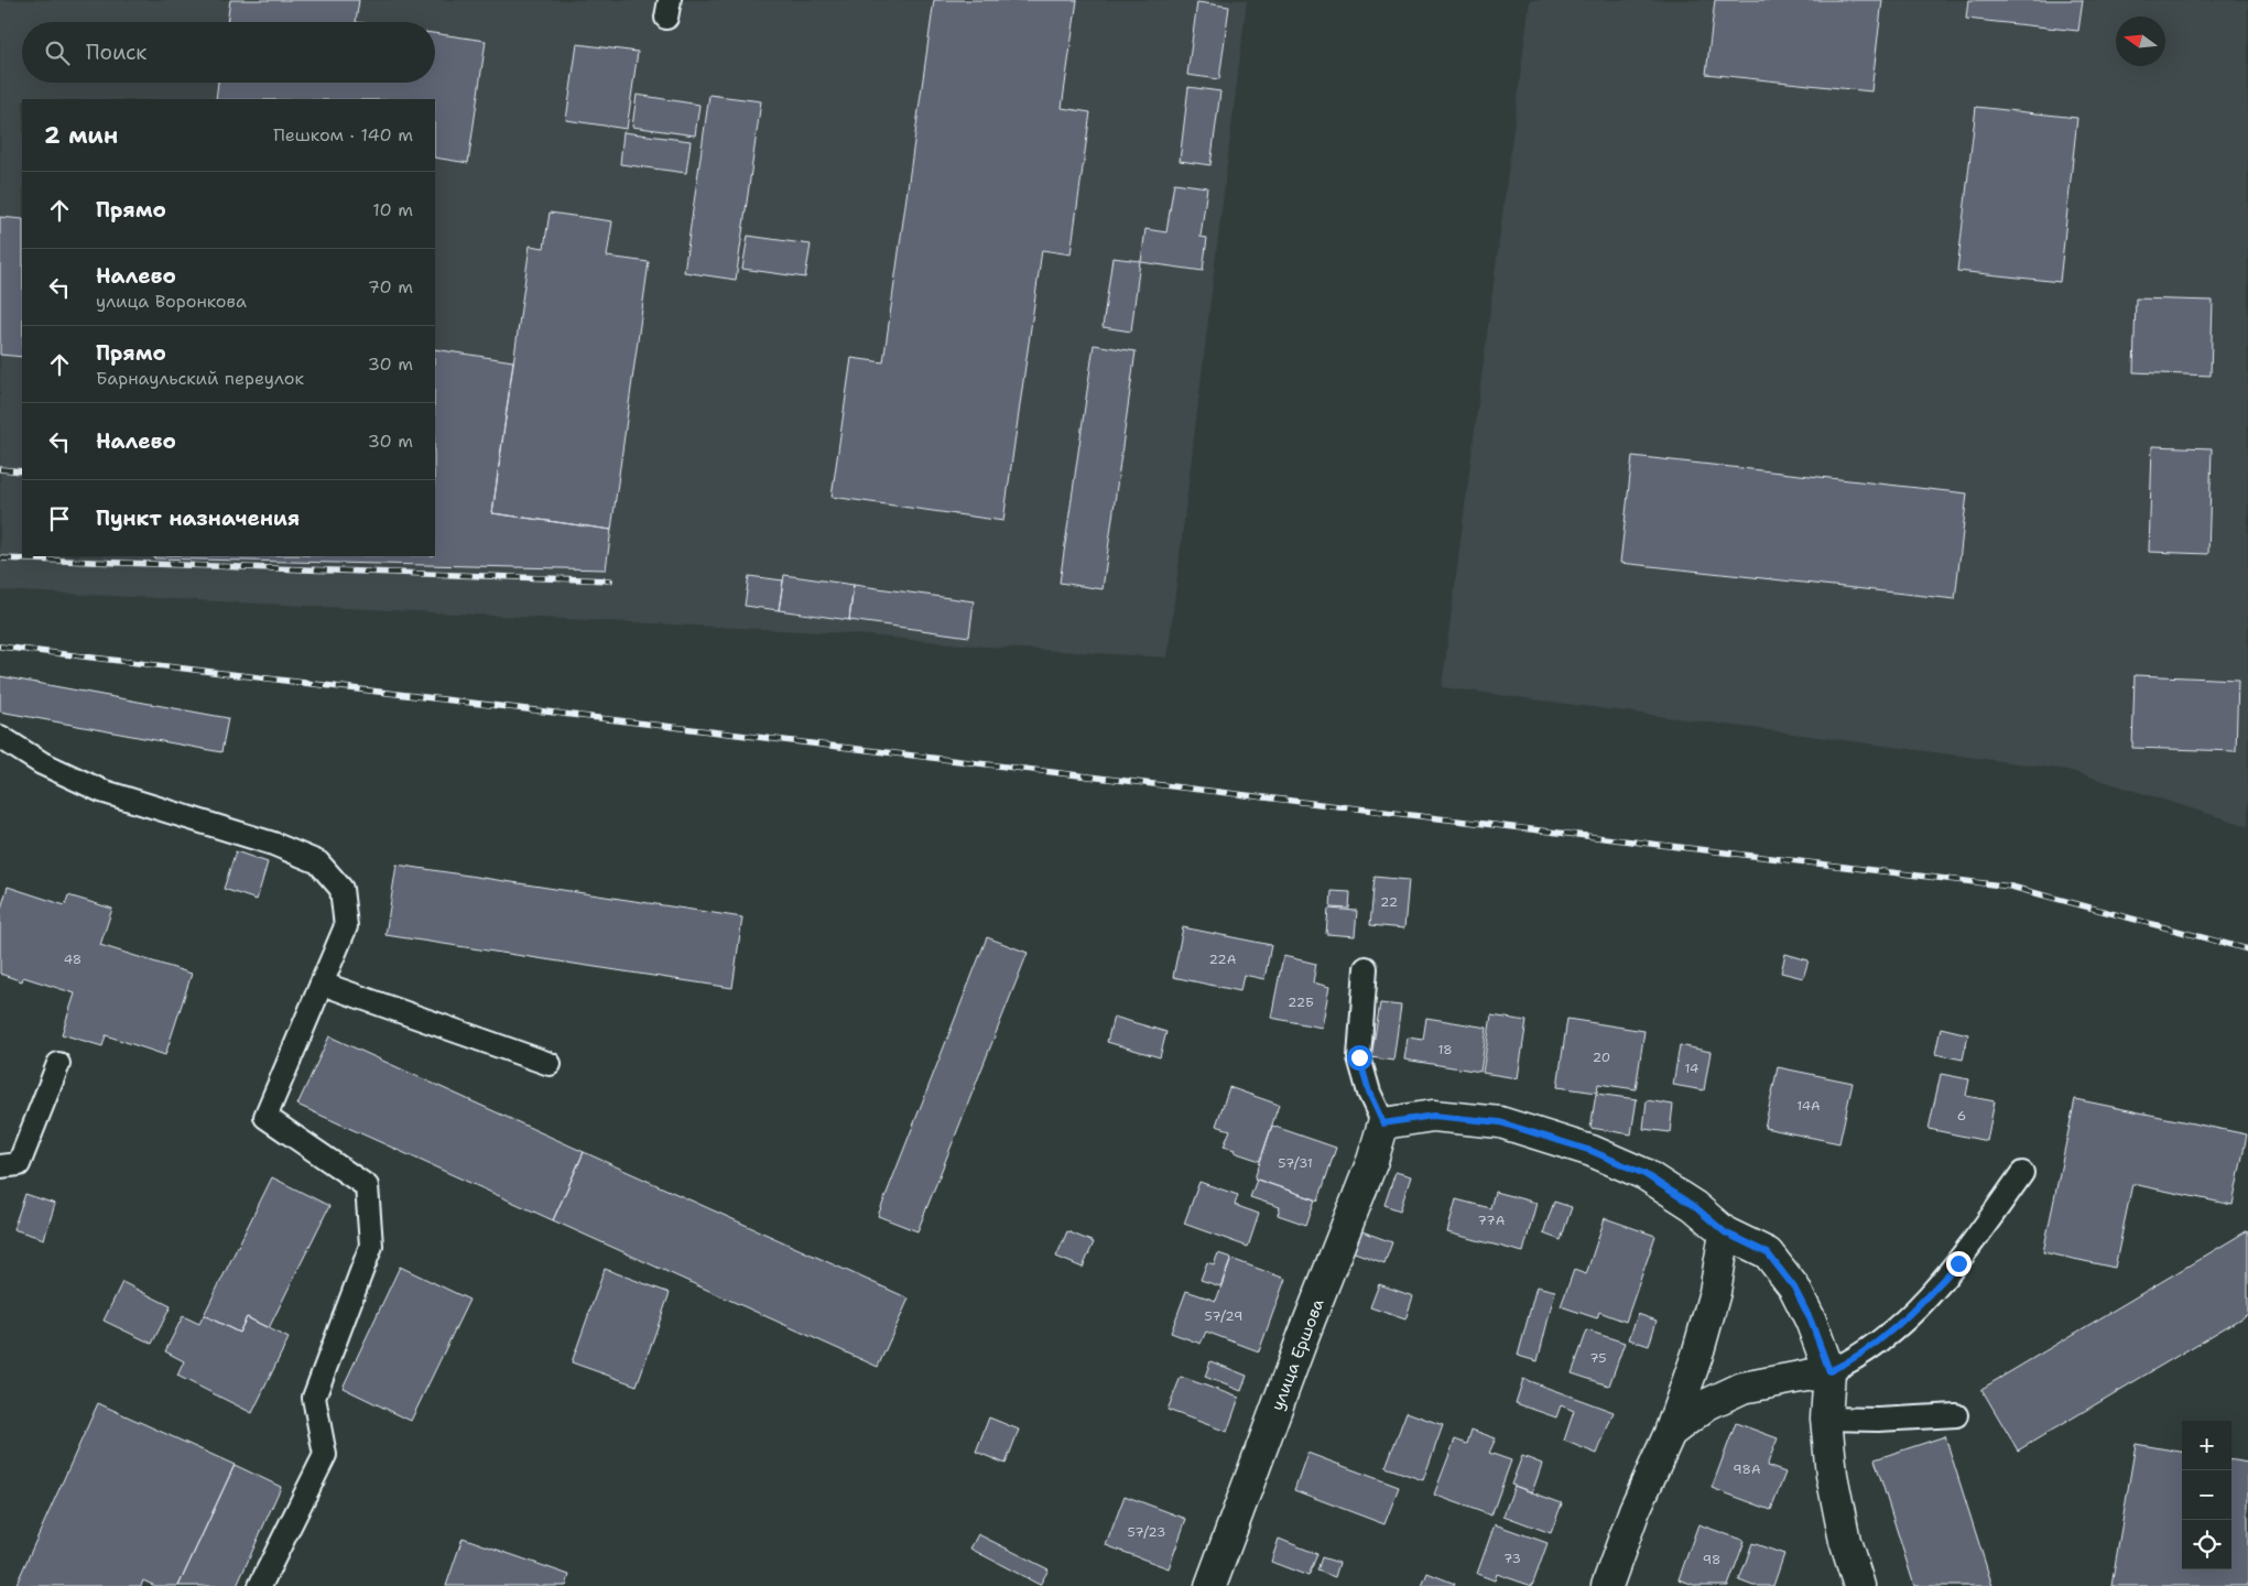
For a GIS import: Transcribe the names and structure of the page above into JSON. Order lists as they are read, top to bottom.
{
  "streets": {
    "street": ["улица Ершова"]
  },
  "house_numbers": [
    "22",
    "48",
    "22А",
    "22Б",
    "18",
    "20",
    "14",
    "14А",
    "6",
    "57/31",
    "77А",
    "57/29",
    "75",
    "98А",
    "57/23",
    "73",
    "98"
  ],
  "north": "left",
  "page": {
    "search": "Поиск",
    "heading": ["2 мин", "Пешком · 140 m"],
    "list": [
      ["Прямо", "10 m"],
      ["Налево", "улица Воронкова", "70 m"],
      ["Прямо", "Барнаульский переулок", "30 m"],
      ["Налево", "30 m"],
      "Пункт назначения"
    ],
    "map_buttons": ["+", "−"]
  }
}
